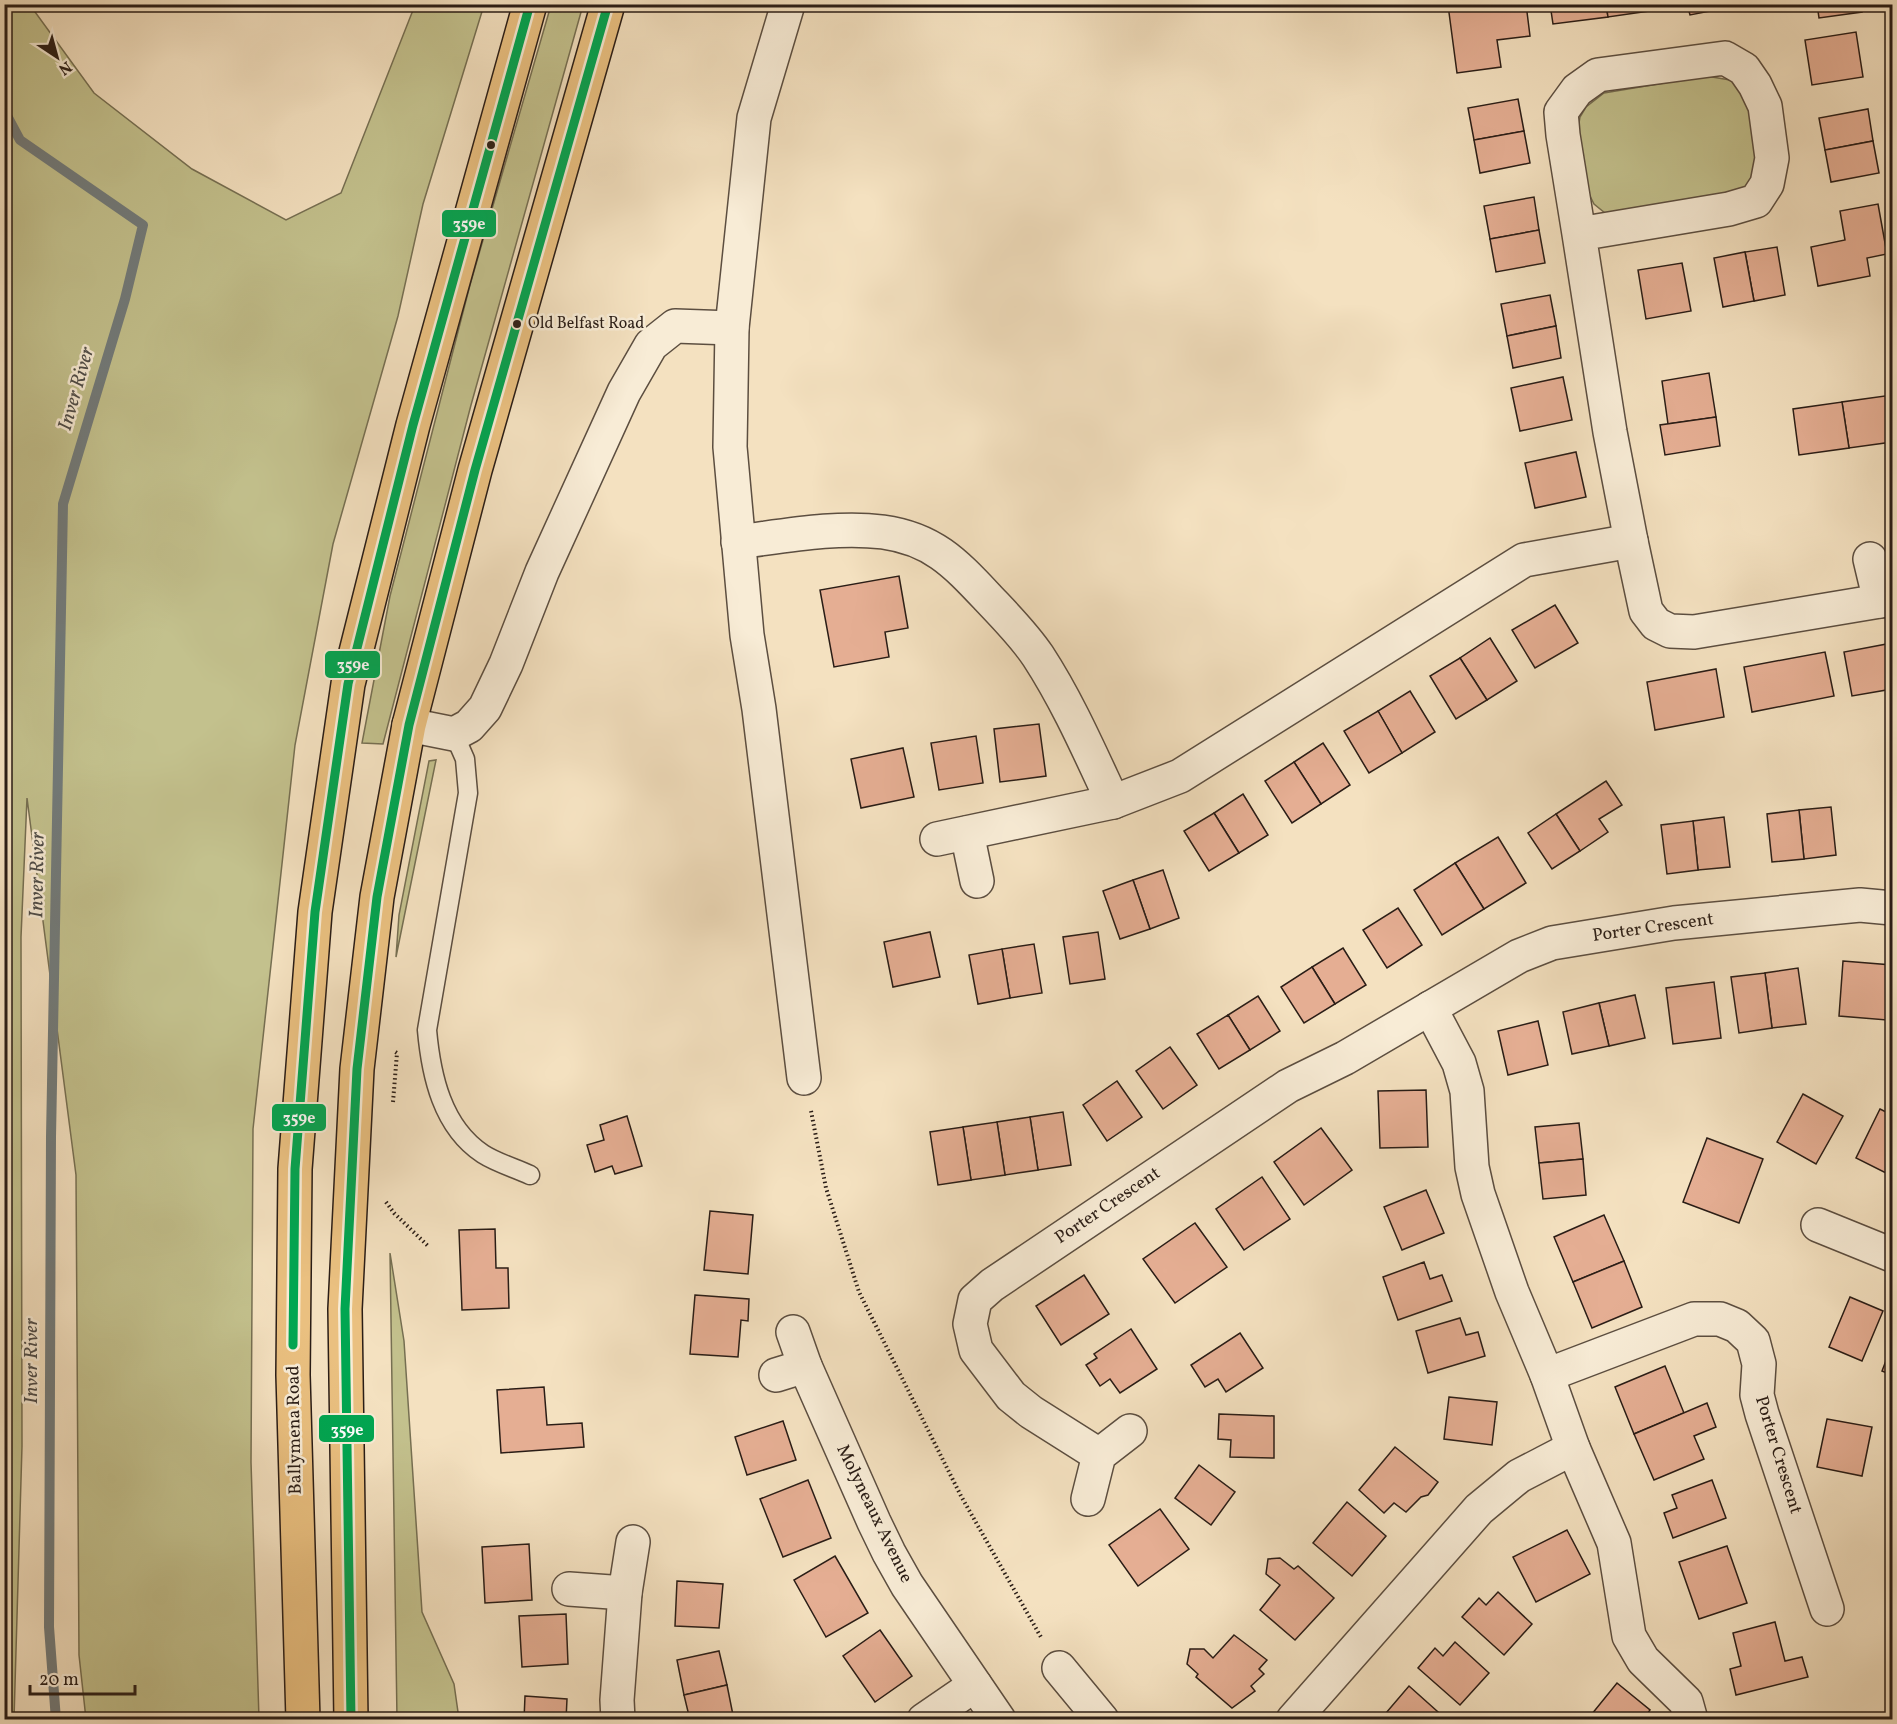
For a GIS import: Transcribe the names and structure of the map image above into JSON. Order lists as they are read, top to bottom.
{
  "streets": {
    "highway": ["Ballymena Road"],
    "street": ["Porter Crescent", "Molyneaux Avenue"]
  },
  "water": ["Inver River"],
  "places": ["Old Belfast Road"],
  "lines": ["transit line 359e"],
  "scale_bar": "20 m",
  "north": "bottom right"
}
